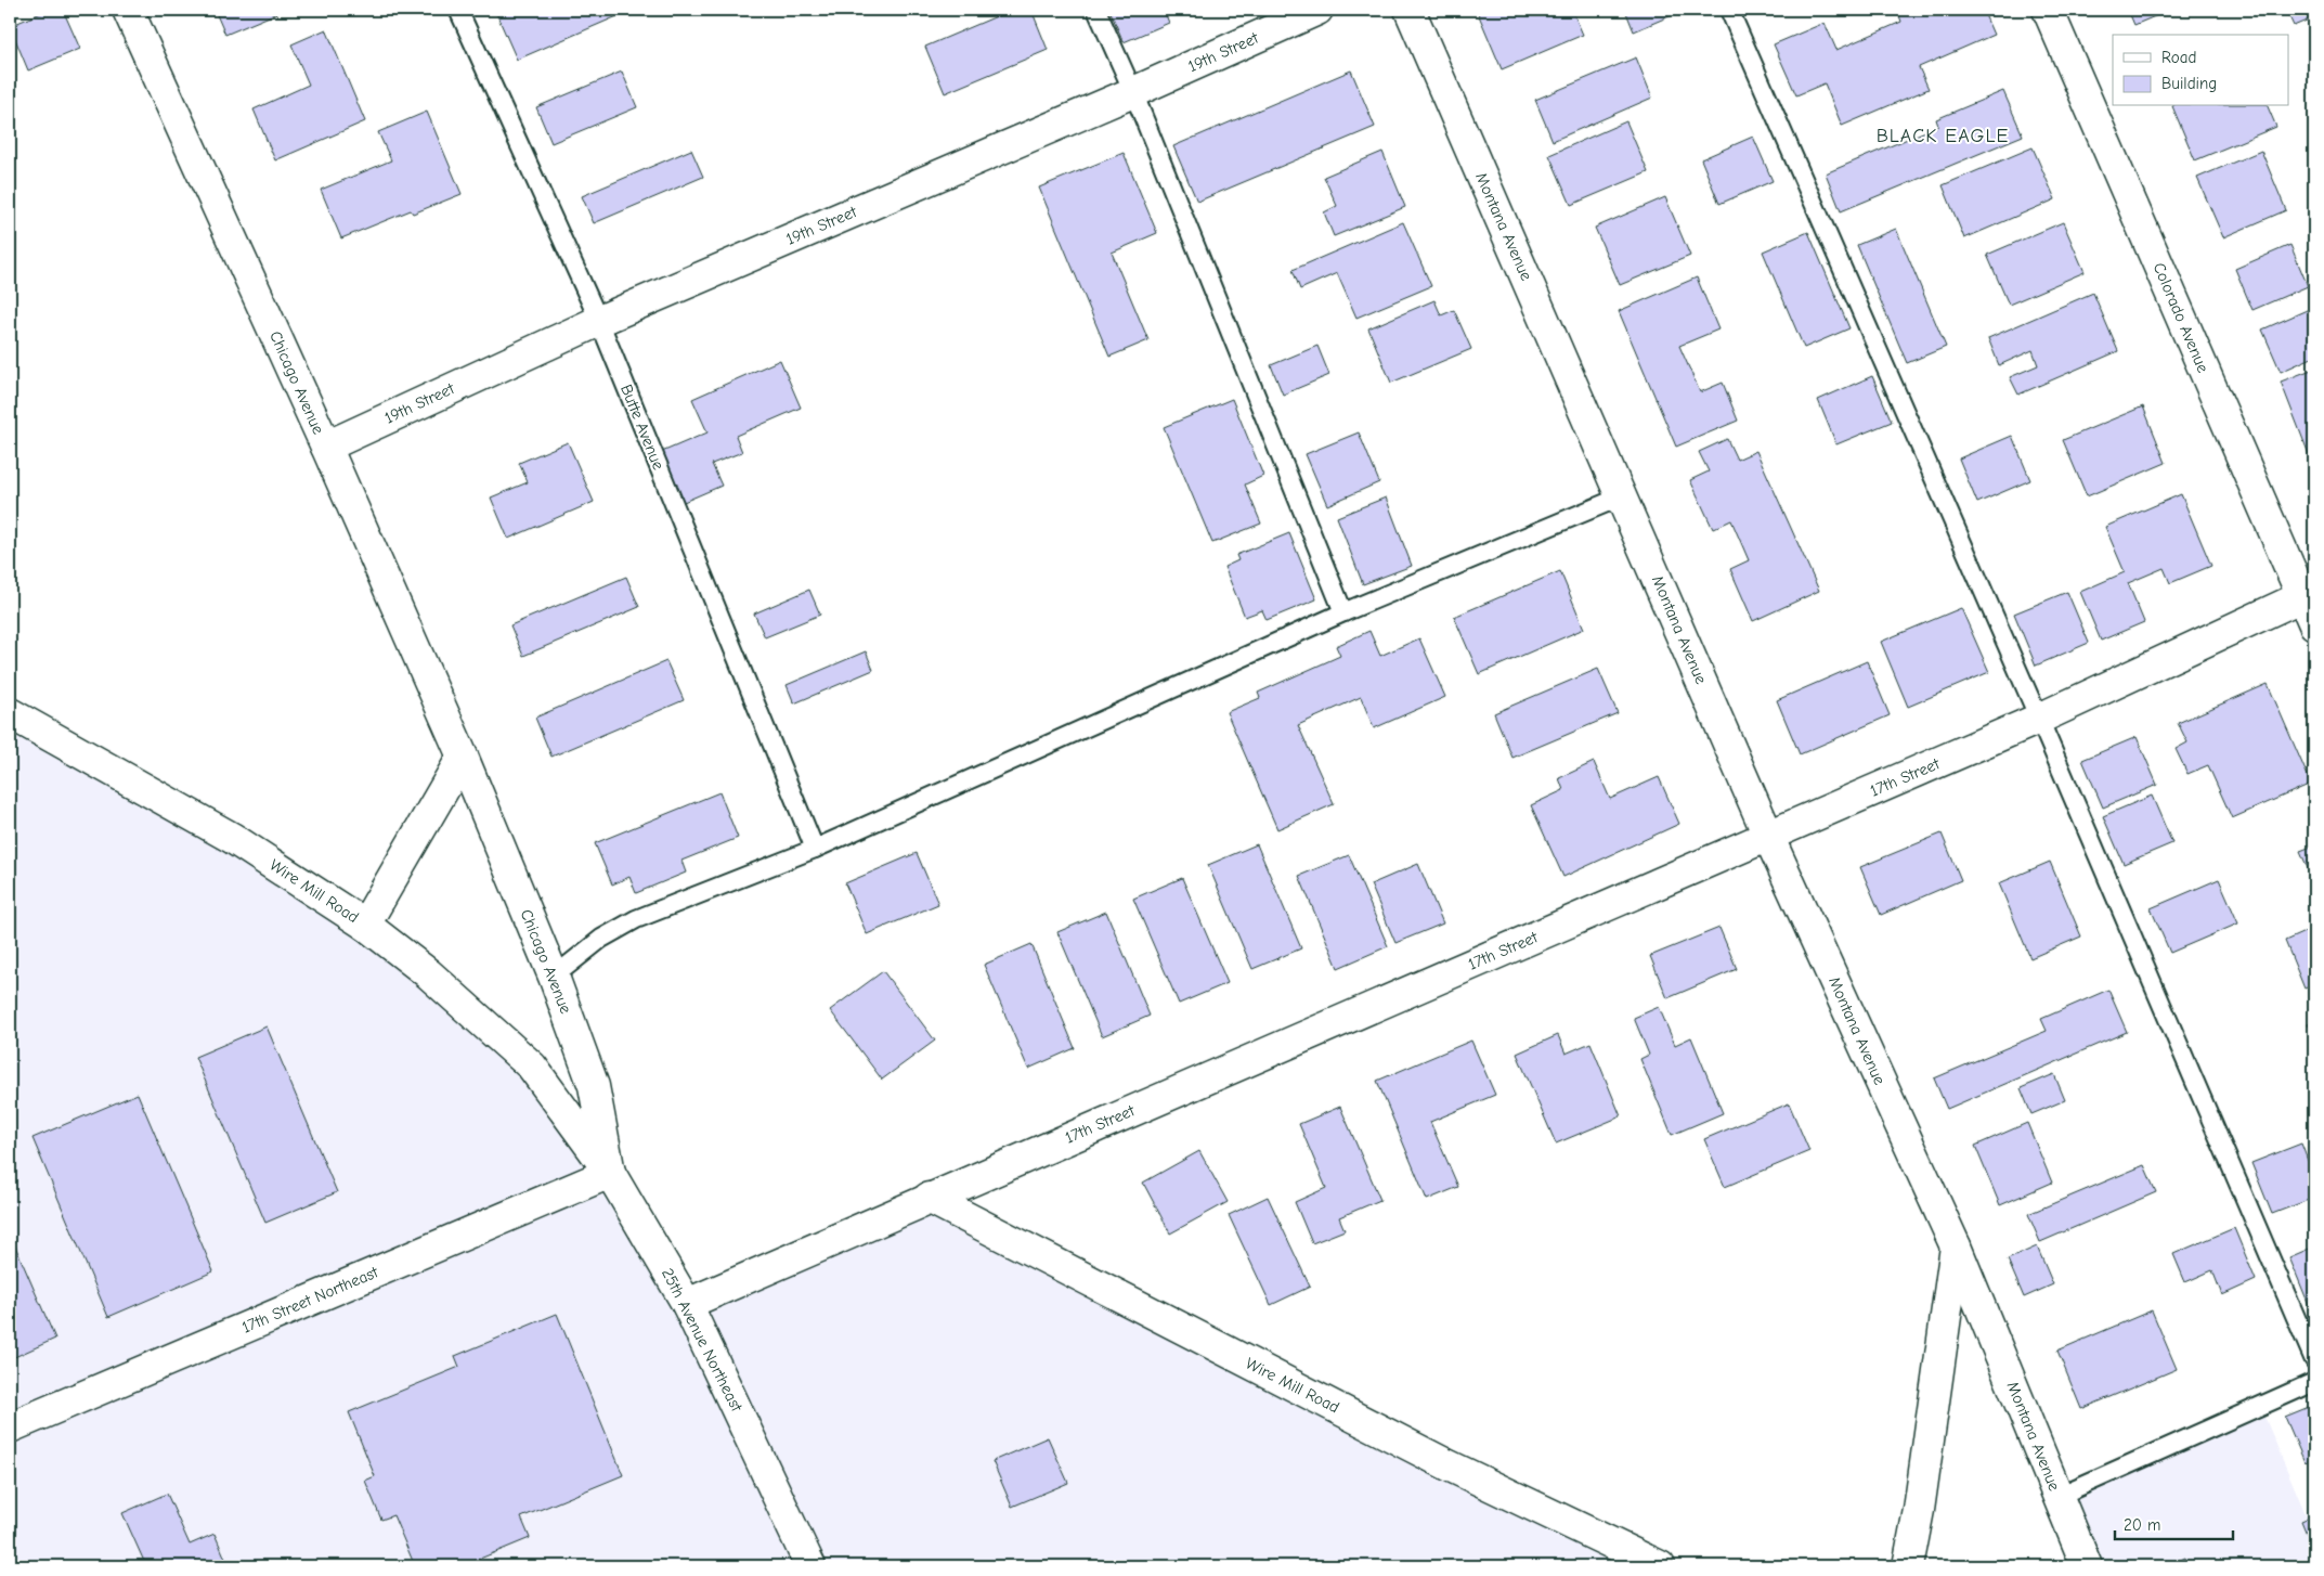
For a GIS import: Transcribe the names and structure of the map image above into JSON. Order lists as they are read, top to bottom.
{
  "streets": {
    "street": [
      "19th Street",
      "Montana Avenue",
      "Colorado Avenue",
      "Chicago Avenue",
      "17th Street",
      "Wire Mill Road",
      "17th Street Northeast",
      "25th Avenue Northeast"
    ],
    "lane": ["Butte Avenue"]
  },
  "crossings": [
    ["19th Street", "Chicago Avenue"],
    ["19th Street", "Butte Avenue"],
    ["Montana Avenue", "17th Street"],
    ["Colorado Avenue", "17th Street"],
    ["Chicago Avenue", "17th Street Northeast"],
    ["Chicago Avenue", "25th Avenue Northeast"],
    ["17th Street", "Wire Mill Road"],
    ["17th Street", "25th Avenue Northeast"],
    ["Wire Mill Road", "25th Avenue Northeast"],
    ["17th Street Northeast", "25th Avenue Northeast"]
  ],
  "districts": ["BLACK EAGLE"],
  "legend": ["Road", "Building"],
  "scale_bar": "20 m"
}
